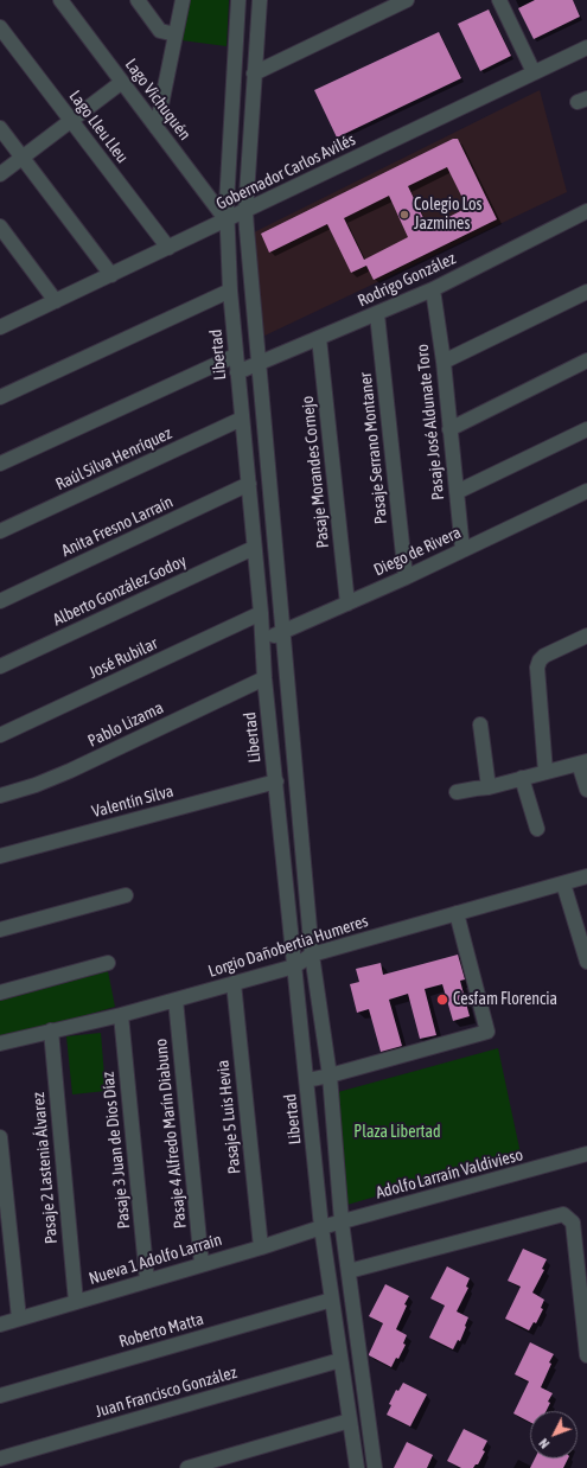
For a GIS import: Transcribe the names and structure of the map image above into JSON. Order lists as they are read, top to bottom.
{
  "streets": {
    "street": [
      "Lago Vichuquén",
      "Lago Lleu Lleu",
      "Gobernador Carlos Avilés",
      "Rodrigo González",
      "Libertad",
      "Pasaje José Aldunate Toro",
      "Pasaje Serrano Montaner",
      "Raúl Silva Henríquez",
      "Pasaje Morandes Cornejo",
      "Anita Fresno Larraín",
      "Diego de Rivera",
      "Alberto González Godoy",
      "José Rubilar",
      "Pablo Lizama",
      "Valentín Silva",
      "Lorgio Dañobertia Humeres",
      "Pasaje 5 Luis Hevia",
      "Pasaje 4 Alfredo Marín Diabuno",
      "Pasaje 3 Juan de Dios Díaz",
      "Pasaje 2 Lastenia Álvarez",
      "Adolfo Larraín Valdivieso",
      "Nueva 1 Adolfo Larraín",
      "Roberto Matta",
      "Juan Francisco González"
    ]
  },
  "crossings": [
    ["Lago Vichuquén", "Gobernador Carlos Avilés"],
    ["Lago Vichuquén", "Libertad"],
    ["Lago Lleu Lleu", "Gobernador Carlos Avilés"],
    ["Gobernador Carlos Avilés", "Libertad"],
    ["Rodrigo González", "Libertad"],
    ["Rodrigo González", "Pasaje José Aldunate Toro"],
    ["Rodrigo González", "Pasaje Serrano Montaner"],
    ["Rodrigo González", "Pasaje Morandes Cornejo"],
    ["Libertad", "Raúl Silva Henríquez"],
    ["Libertad", "Anita Fresno Larraín"],
    ["Libertad", "Diego de Rivera"],
    ["Libertad", "Alberto González Godoy"],
    ["Libertad", "José Rubilar"],
    ["Libertad", "Pablo Lizama"],
    ["Libertad", "Valentín Silva"],
    ["Libertad", "Lorgio Dañobertia Humeres"],
    ["Libertad", "Adolfo Larraín Valdivieso"],
    ["Libertad", "Nueva 1 Adolfo Larraín"],
    ["Libertad", "Roberto Matta"],
    ["Libertad", "Juan Francisco González"],
    ["Pasaje José Aldunate Toro", "Diego de Rivera"],
    ["Pasaje Serrano Montaner", "Diego de Rivera"],
    ["Pasaje Morandes Cornejo", "Diego de Rivera"],
    ["Lorgio Dañobertia Humeres", "Pasaje 5 Luis Hevia"],
    ["Lorgio Dañobertia Humeres", "Pasaje 4 Alfredo Marín Diabuno"],
    ["Lorgio Dañobertia Humeres", "Pasaje 3 Juan de Dios Díaz"],
    ["Lorgio Dañobertia Humeres", "Pasaje 2 Lastenia Álvarez"],
    ["Pasaje 5 Luis Hevia", "Nueva 1 Adolfo Larraín"],
    ["Pasaje 4 Alfredo Marín Diabuno", "Nueva 1 Adolfo Larraín"],
    ["Pasaje 3 Juan de Dios Díaz", "Nueva 1 Adolfo Larraín"],
    ["Pasaje 2 Lastenia Álvarez", "Nueva 1 Adolfo Larraín"],
    ["Adolfo Larraín Valdivieso", "Nueva 1 Adolfo Larraín"]
  ],
  "parks": ["Plaza Libertad"],
  "places": ["Colegio Los Jazmines", "Cesfam Florencia"],
  "north": "bottom left"
}
